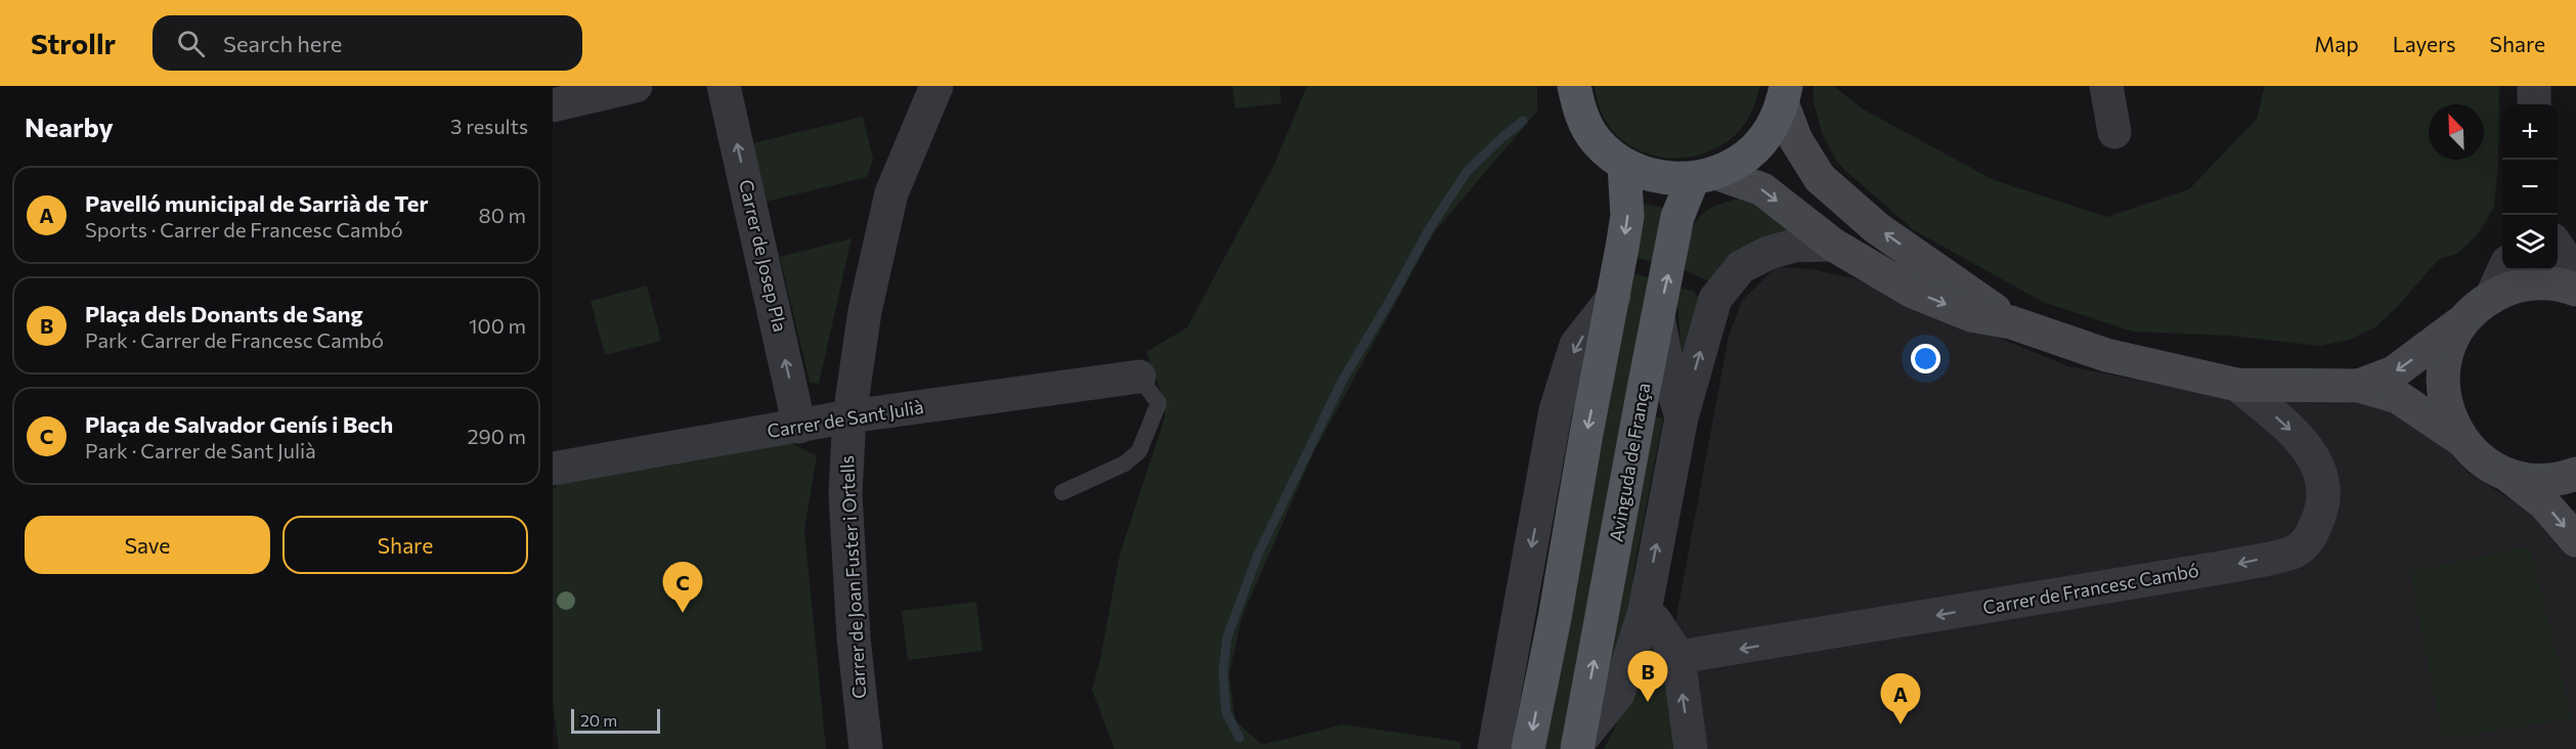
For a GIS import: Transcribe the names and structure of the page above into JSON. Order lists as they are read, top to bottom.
{
  "streets": {
    "main road": ["Avinguda de França"],
    "street": [
      "Carrer de Josep Pla",
      "Carrer de Sant Julià",
      "Carrer de Joan Fuster i Ortells",
      "Carrer de Francesc Cambó"
    ]
  },
  "crossings": [
    ["Carrer de Josep Pla", "Carrer de Sant Julià"],
    ["Carrer de Sant Julià", "Carrer de Joan Fuster i Ortells"]
  ],
  "one_way": ["Carrer de Josep Pla"],
  "scale_bar": "20 m",
  "north": "top left",
  "page": {
    "header": "Strollr",
    "search": "Search here",
    "nav": ["Map", "Layers", "Share"],
    "heading": ["Nearby", "3 results"],
    "map_buttons": ["+", "−"],
    "list": [
      {
        "mark": "A",
        "name": "Pavelló municipal de Sarrià de Ter",
        "note": "Sports · Carrer de Francesc Cambó",
        "value": "80 m"
      },
      {
        "mark": "B",
        "name": "Plaça dels Donants de Sang",
        "note": "Park · Carrer de Francesc Cambó",
        "value": "100 m"
      },
      {
        "mark": "C",
        "name": "Plaça de Salvador Genís i Bech",
        "note": "Park · Carrer de Sant Julià",
        "value": "290 m"
      }
    ],
    "buttons": ["Save", "Share"],
    "pins": ["C", "B", "A"],
    "scale": "20 m"
  }
}
